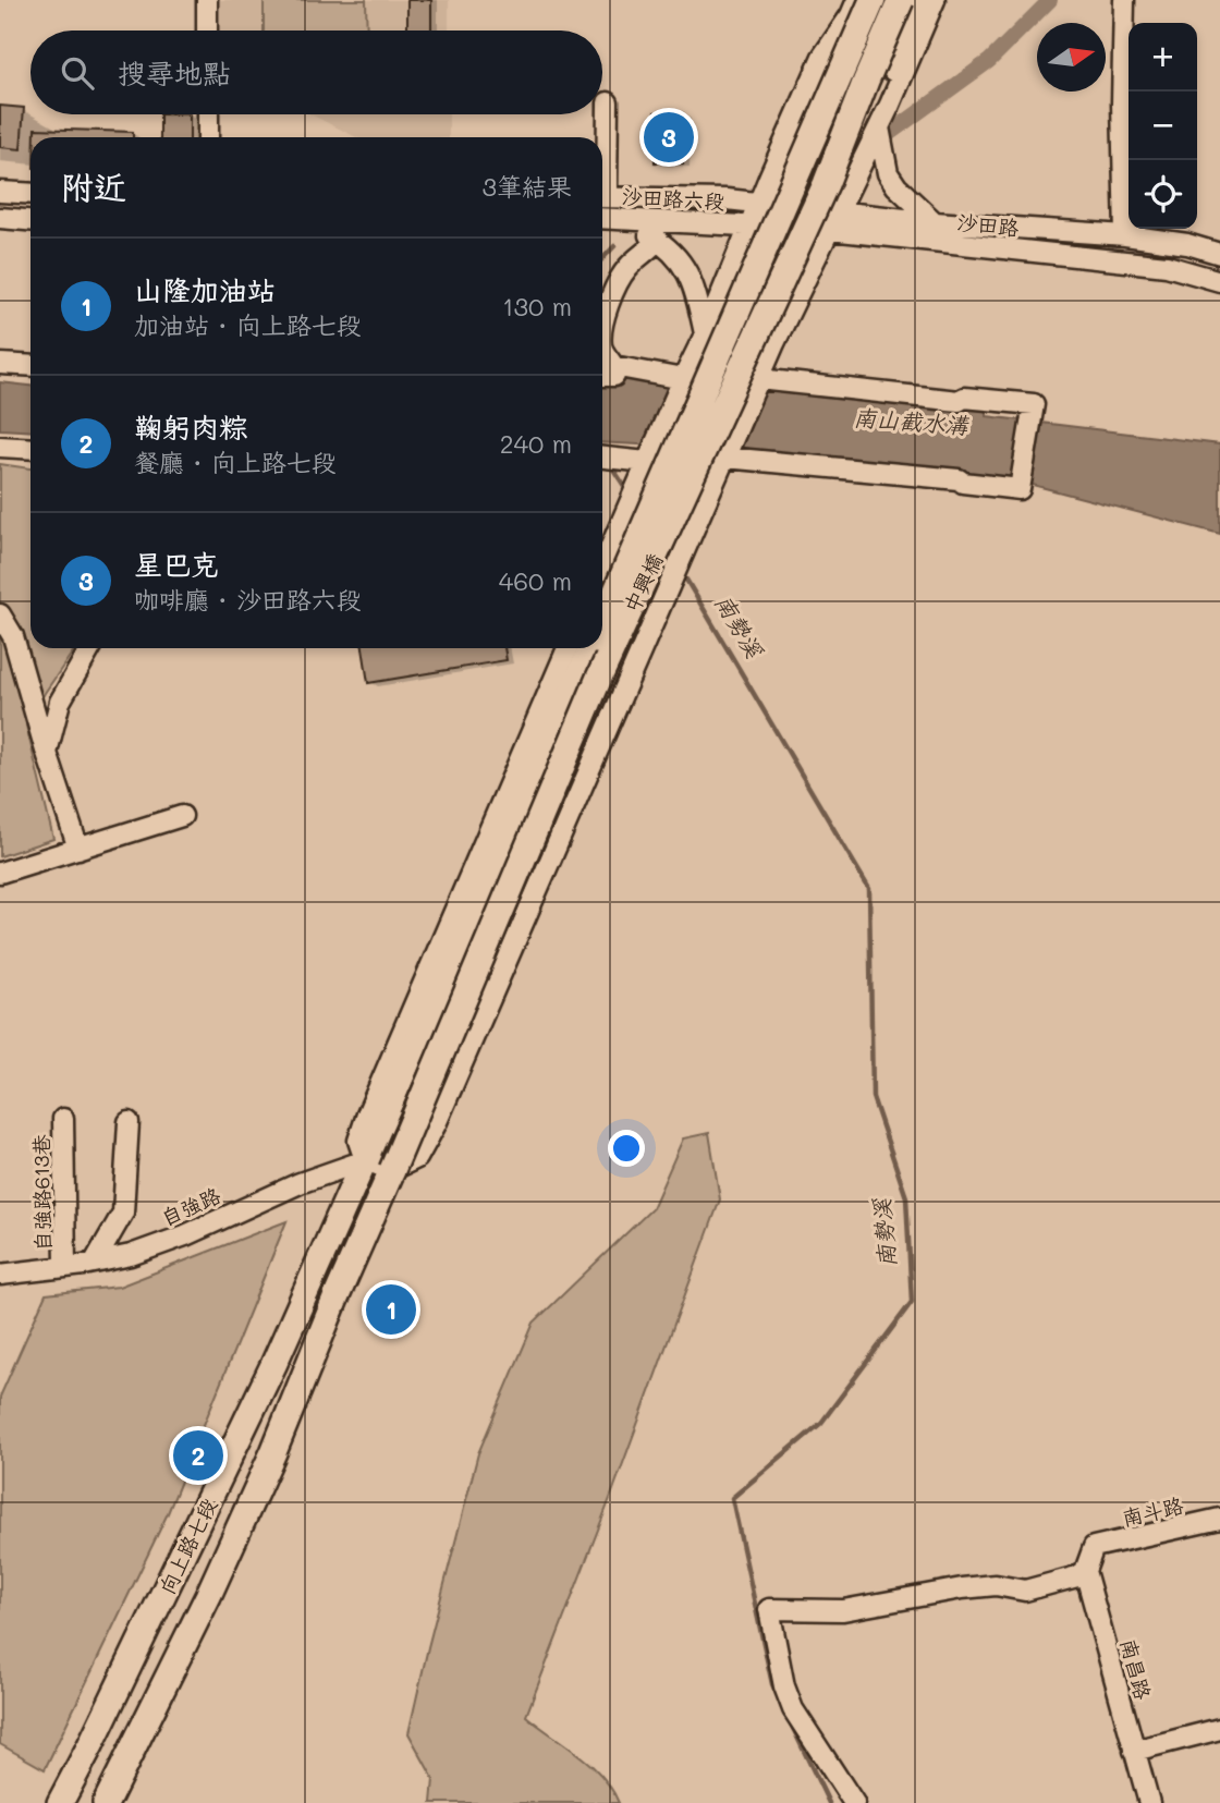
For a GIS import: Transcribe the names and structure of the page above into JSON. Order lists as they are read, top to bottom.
{
  "streets": {
    "main road": ["中興橋", "向上路七段"],
    "street": [
      "沙田路六段",
      "沙田路",
      "自強路613巷",
      "自強路",
      "南斗路",
      "南昌路"
    ]
  },
  "crossings": [
    ["沙田路六段", "沙田路"],
    ["中興橋", "自強路"],
    ["中興橋", "向上路七段"],
    ["自強路613巷", "自強路"],
    ["自強路", "向上路七段"],
    ["南斗路", "南昌路"]
  ],
  "water": ["南山截水溝", "南勢溪"],
  "north": "right",
  "page": {
    "map_buttons": ["+", "−"],
    "search": "搜尋地點",
    "pins": ["3", "1", "2"],
    "heading": ["附近", "3筆結果"],
    "list": [
      {
        "mark": "1",
        "name": "山隆加油站",
        "note": "加油站 · 向上路七段",
        "value": "130 m"
      },
      {
        "mark": "2",
        "name": "鞠躬肉粽",
        "note": "餐廳 · 向上路七段",
        "value": "240 m"
      },
      {
        "mark": "3",
        "name": "星巴克",
        "note": "咖啡廳 · 沙田路六段",
        "value": "460 m"
      }
    ]
  }
}
